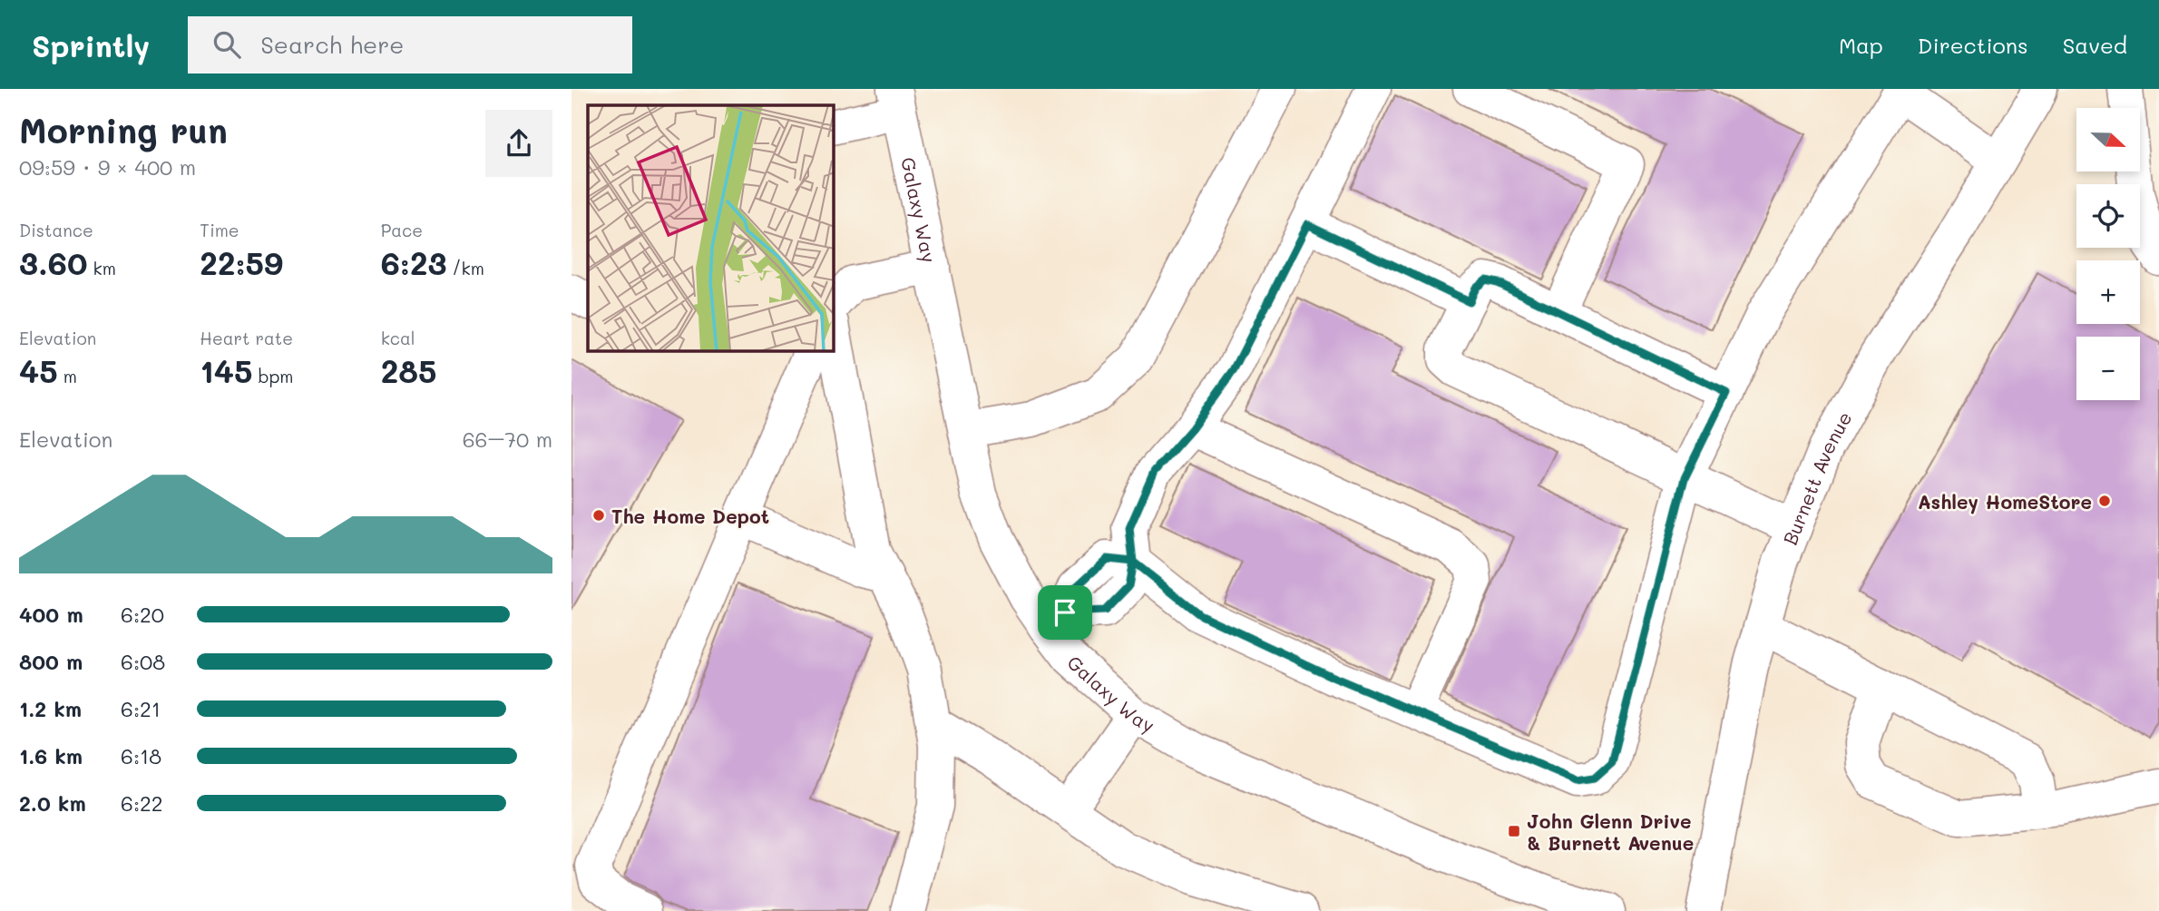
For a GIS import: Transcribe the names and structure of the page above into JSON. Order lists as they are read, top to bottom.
{
  "streets": {
    "street": ["Galaxy Way", "Burnett Avenue"]
  },
  "places": {
    "other": ["Ashley HomeStore", "The Home Depot"],
    "transit": ["John Glenn Drive & Burnett Avenue"]
  },
  "north": "right",
  "page": {
    "header": "Sprintly",
    "search": "Search here",
    "nav": ["Map", "Directions", "Saved"],
    "heading": ["Morning run", "09:59 · 9 × 400 m"],
    "map_buttons": ["+", "−"],
    "stats": [
      ["Distance", "3.60 km"],
      ["Time", "22:59"],
      ["Pace", "6:23 /km"],
      ["Elevation", "45 m"],
      ["Heart rate", "145 bpm"],
      ["kcal", "285"]
    ],
    "chart": ["Elevation", "66–70 m"],
    "list": [
      {
        "name": "400 m",
        "note": "6:20"
      },
      {
        "name": "800 m",
        "note": "6:08"
      },
      {
        "name": "1.2 km",
        "note": "6:21"
      },
      {
        "name": "1.6 km",
        "note": "6:18"
      },
      {
        "name": "2.0 km",
        "note": "6:22"
      }
    ]
  }
}
